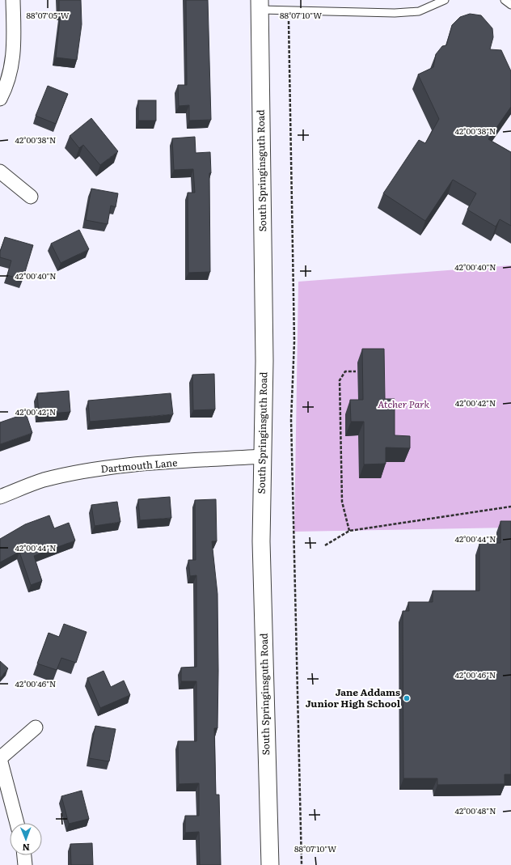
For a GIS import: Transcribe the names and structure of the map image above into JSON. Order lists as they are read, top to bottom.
{
  "streets": {
    "street": ["South Springinsguth Road", "Dartmouth Lane"]
  },
  "crossings": [
    ["South Springinsguth Road", "Dartmouth Lane"]
  ],
  "parks": ["Atcher Park"],
  "places": ["Jane Addams Junior High School"],
  "north": "bottom",
  "coordinates": [
    "88°07'05\"W",
    "88°07'10\"W",
    "42°00'38\"N",
    "42°00'40\"N",
    "42°00'42\"N",
    "42°00'44\"N",
    "42°00'46\"N",
    "42°00'48\"N"
  ]
}
